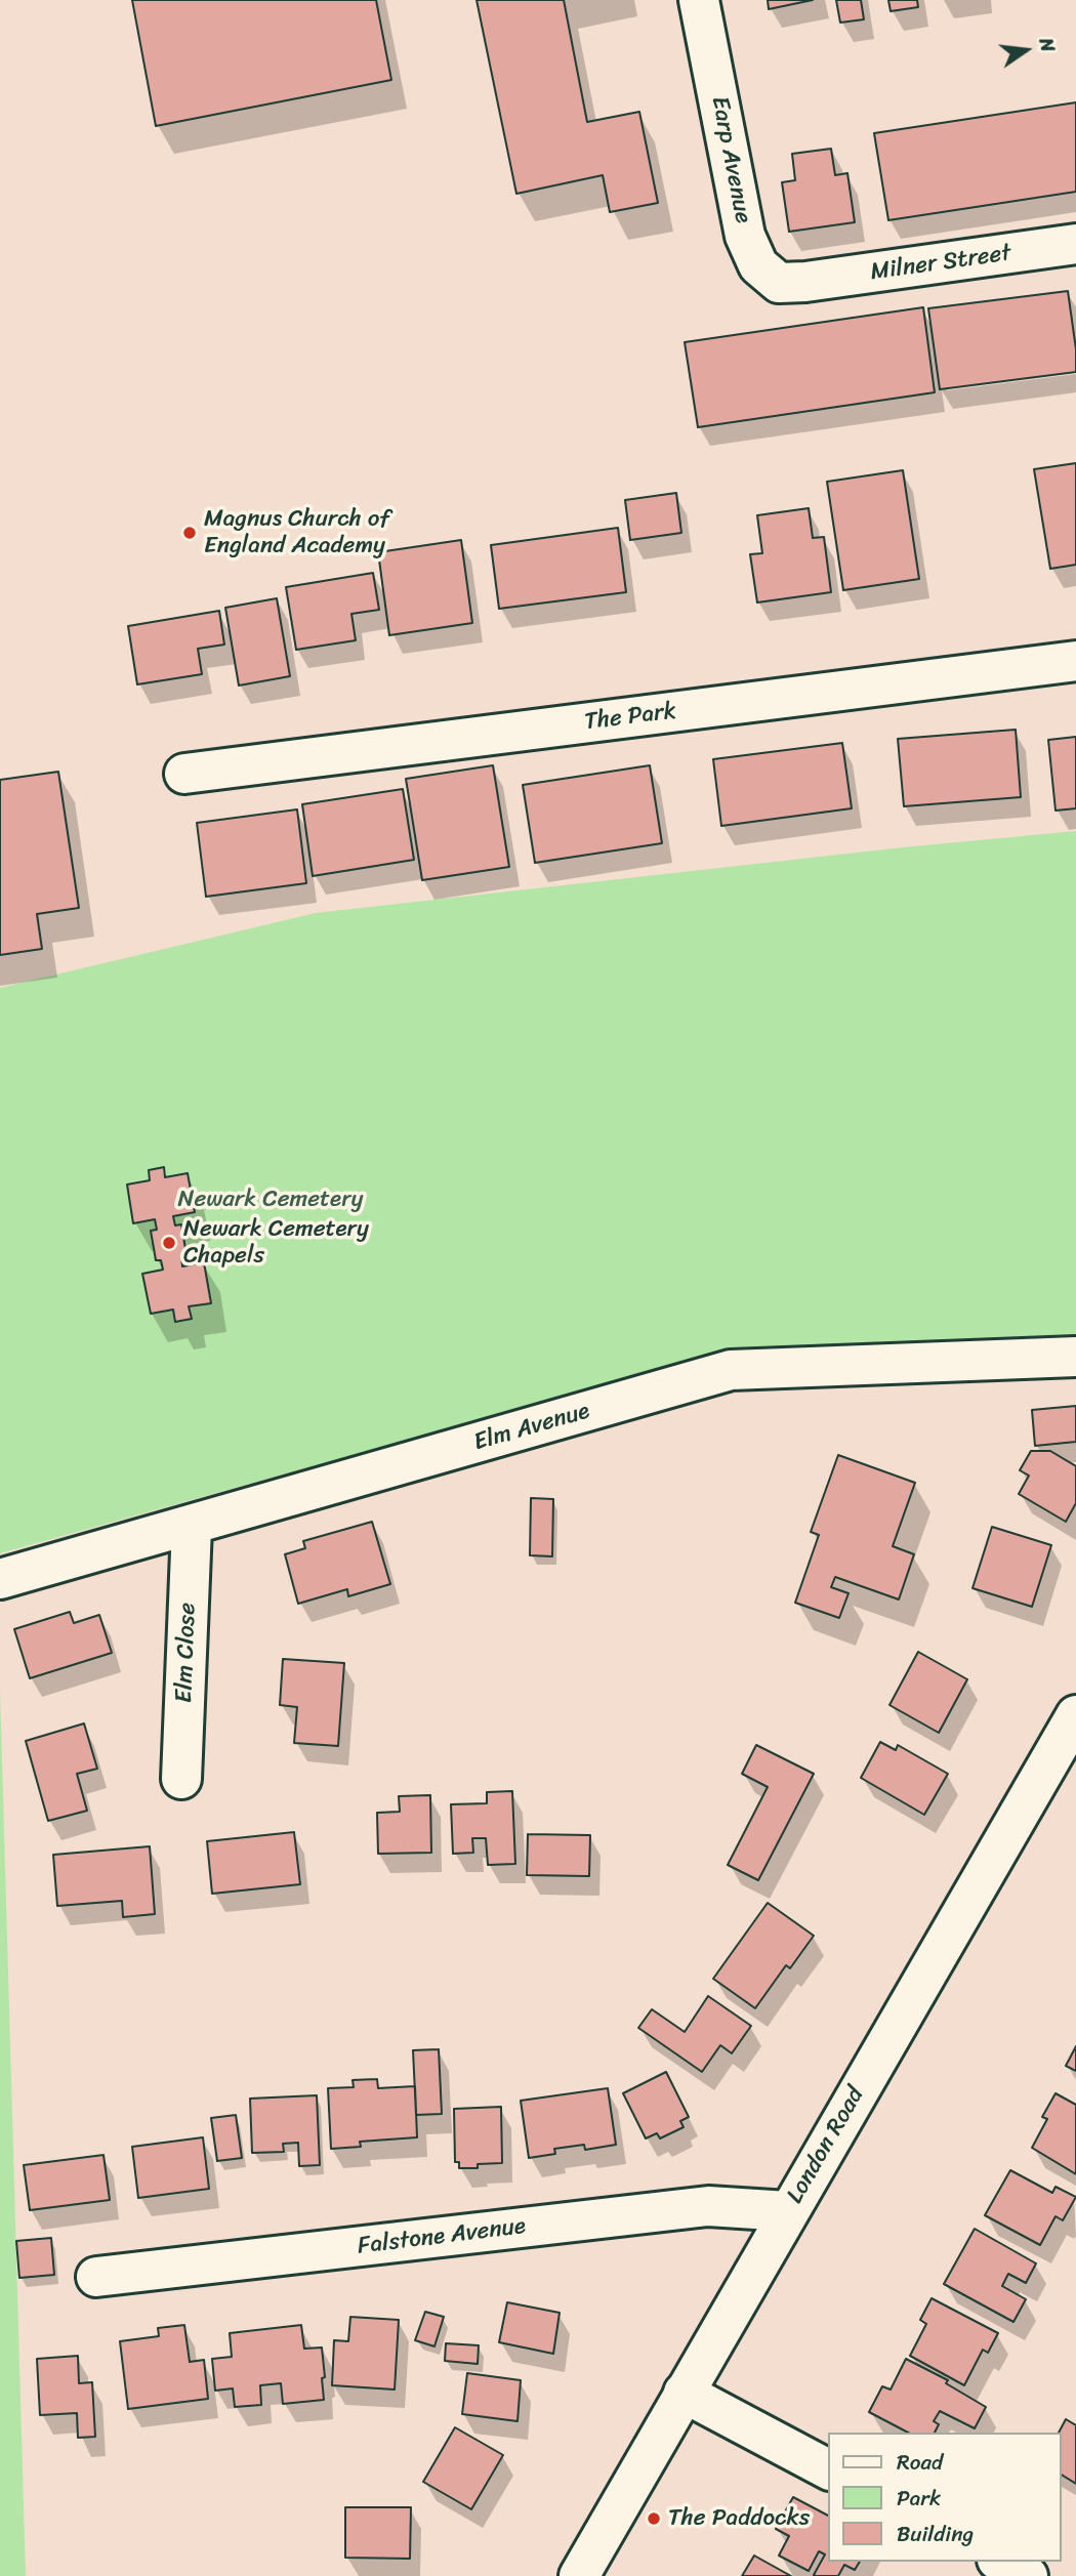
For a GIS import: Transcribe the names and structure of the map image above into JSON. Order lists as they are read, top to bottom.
{
  "streets": {
    "street": [
      "Earp Avenue",
      "Milner Street",
      "The Park",
      "Elm Avenue",
      "Elm Close",
      "London Road",
      "Falstone Avenue"
    ]
  },
  "crossings": [
    ["Earp Avenue", "Milner Street"],
    ["Elm Avenue", "Elm Close"],
    ["London Road", "Falstone Avenue"]
  ],
  "parks": ["Newark Cemetery"],
  "places": ["Magnus Church of England Academy", "Newark Cemetery Chapels", "The Paddocks"],
  "legend": ["Road", "Park", "Building"],
  "north": "right"
}
